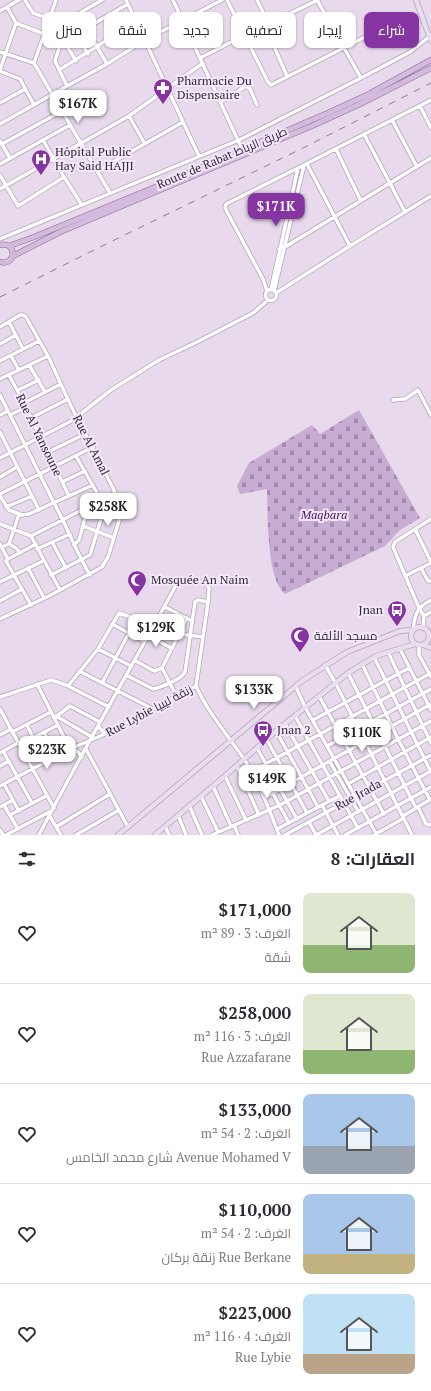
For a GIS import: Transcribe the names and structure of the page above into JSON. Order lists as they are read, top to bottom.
{
  "streets": {
    "main road": ["Route de Rabat طريق الرباط"],
    "street": [
      "Rue Al Yansoune",
      "Rue Al Amal",
      "Rue Lybie زنقة ليبيا",
      "Rue Jrada"
    ]
  },
  "parks": ["Maqbara"],
  "places": {
    "pharmacy": ["Pharmacie Du Dispensaire"],
    "hospital": ["Hôpital Public Hay Said HAJJI"],
    "mosque": ["Mosquée An Naim", "مسجد الألفة"],
    "bus stop": ["Jnan", "Jnan 2"]
  },
  "page": {
    "chip": [
      "شراء",
      "إيجار",
      "تصفية",
      "جديد",
      "شقة",
      "منزل"
    ],
    "price": [
      "$167K",
      "$171K",
      "$258K",
      "$129K",
      "$133K",
      "$110K",
      "$223K",
      "$149K"
    ],
    "heading": "العقارات: 8",
    "list": [
      {
        "name": "$171,000",
        "note": "الغرف: 3 · 89 m² · شقة"
      },
      {
        "name": "$258,000",
        "note": "الغرف: 3 · 116 m² · Rue Azzafarane"
      },
      {
        "name": "$133,000",
        "note": "الغرف: 2 · 54 m² · Avenue Mohamed V شارع محمد الخامس"
      },
      {
        "name": "$110,000",
        "note": "الغرف: 2 · 54 m² · Rue Berkane زنقة بركان"
      },
      {
        "name": "$223,000",
        "note": "الغرف: 4 · 116 m² · Rue Lybie"
      }
    ]
  }
}
